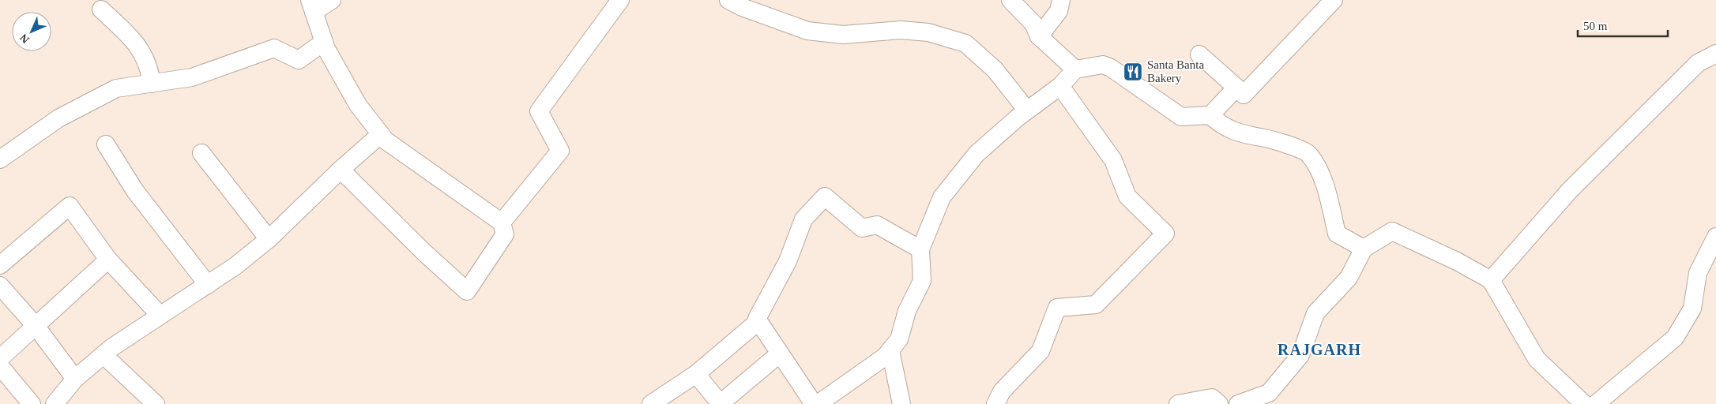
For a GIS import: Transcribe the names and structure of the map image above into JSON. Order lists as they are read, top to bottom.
{
  "districts": ["RAJGARH"],
  "places": {
    "restaurant": ["Santa Banta Bakery"]
  },
  "scale_bar": "50 m",
  "north": "bottom left"
}
